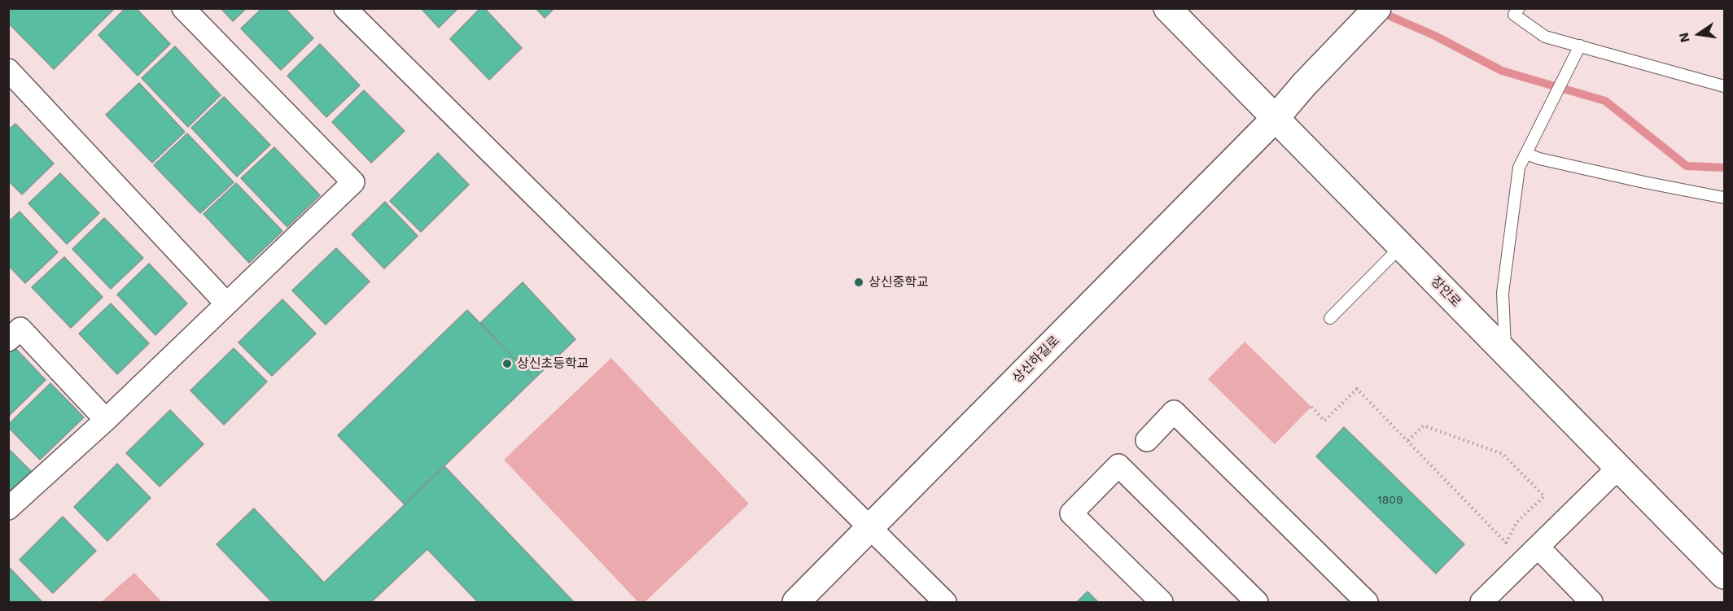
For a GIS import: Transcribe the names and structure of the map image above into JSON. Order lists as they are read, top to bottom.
{
  "streets": {
    "street": ["장안로", "상신하길로"]
  },
  "crossings": [
    ["장안로", "상신하길로"]
  ],
  "places": ["상신중학교", "상신초등학교"],
  "house_numbers": ["1809"],
  "north": "left"
}
